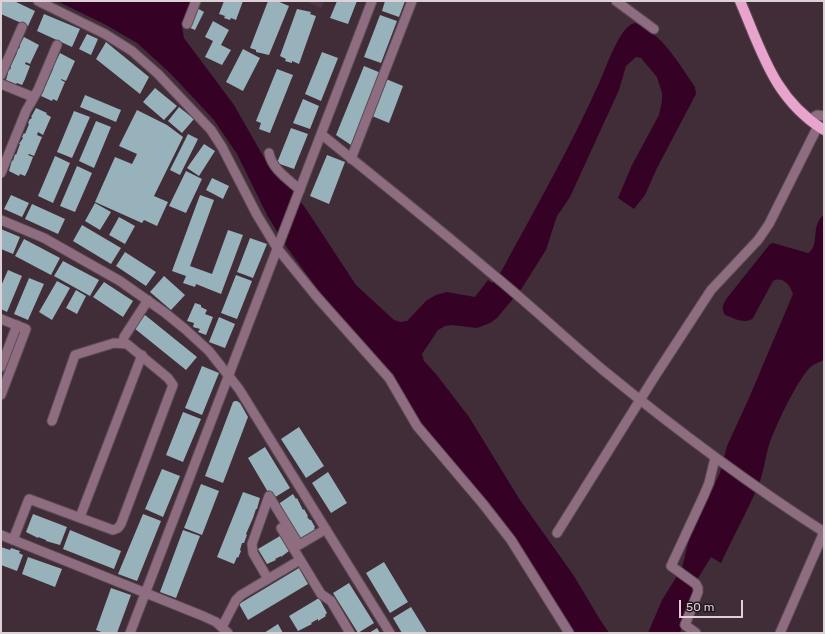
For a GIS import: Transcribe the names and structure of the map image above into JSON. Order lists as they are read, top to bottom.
{
  "scale_bar": "50 m"
}
